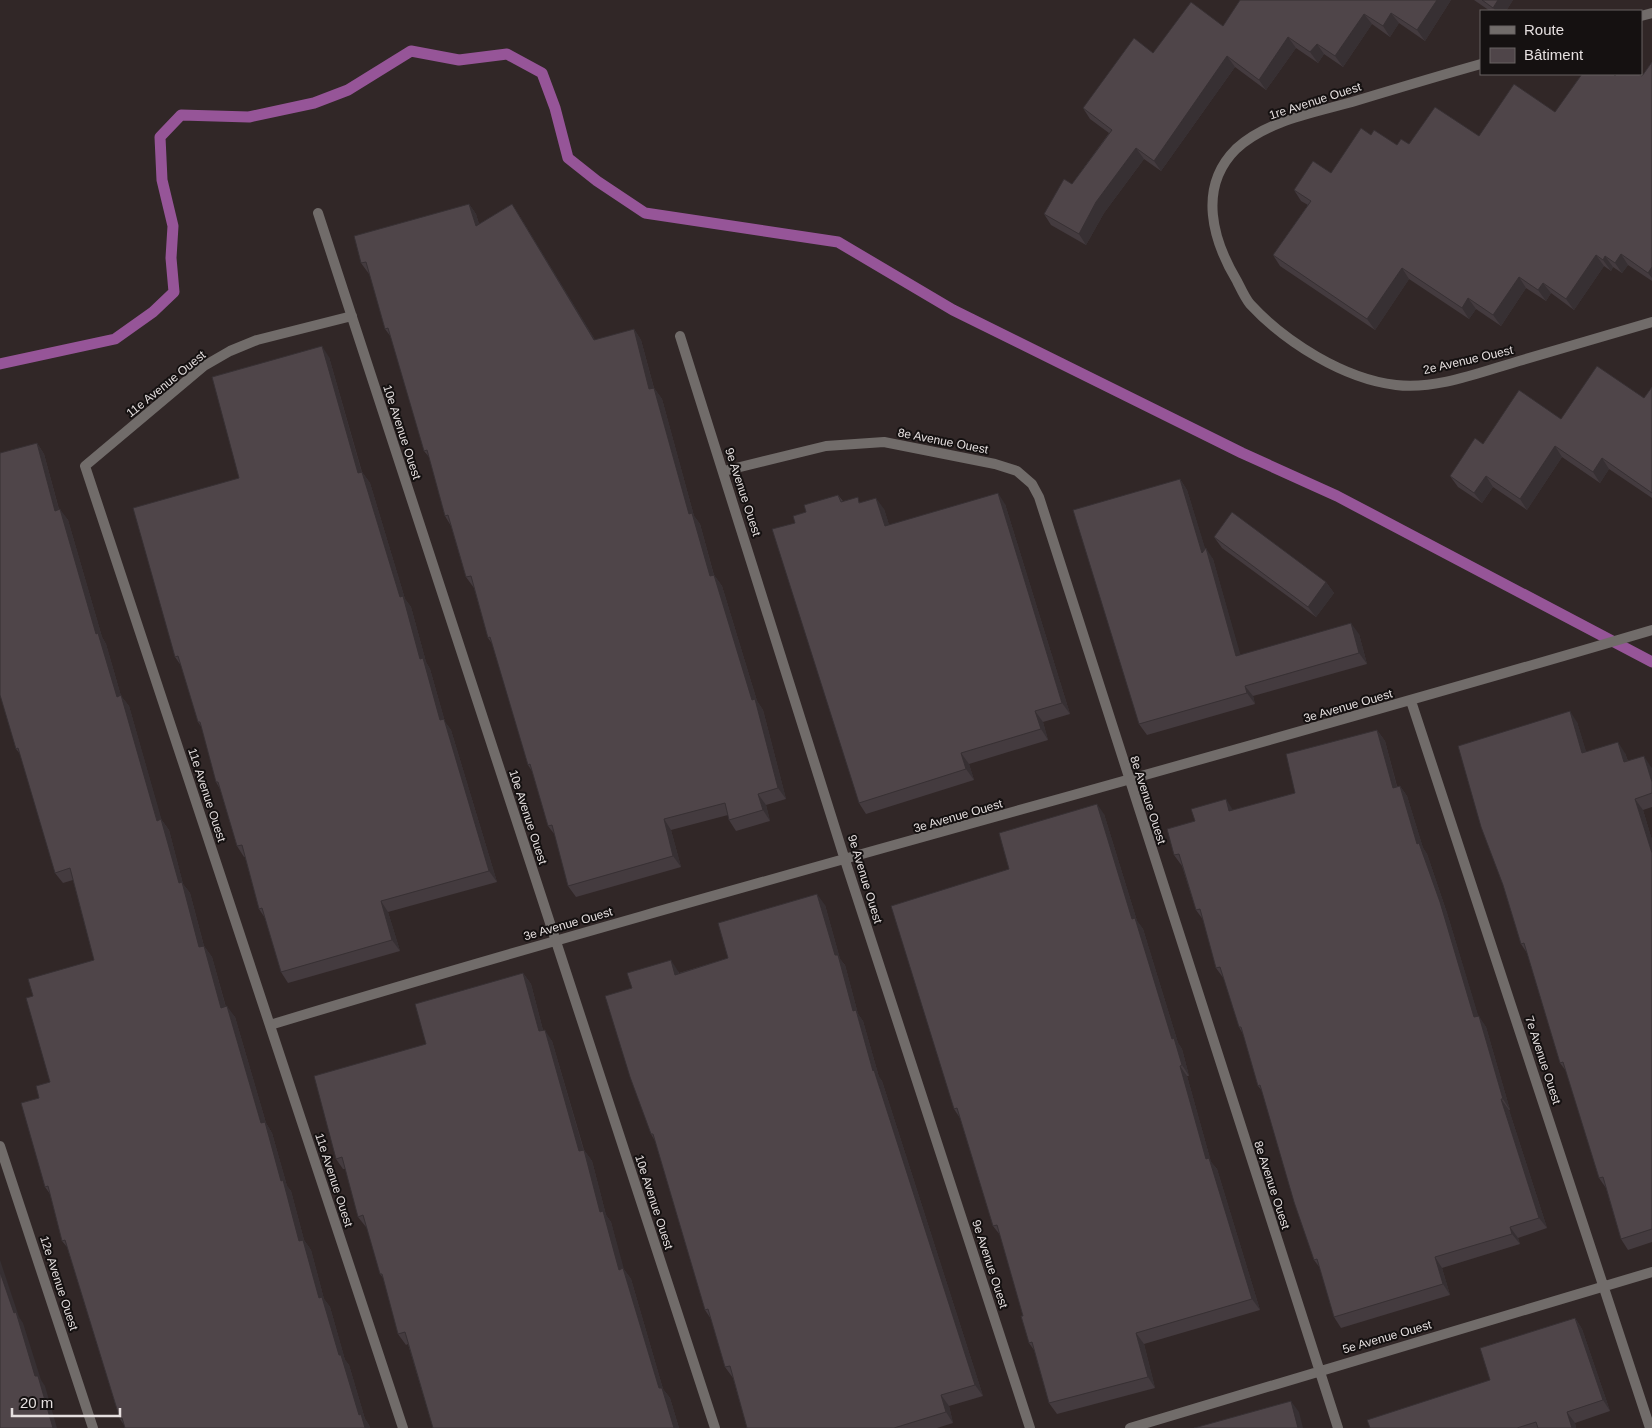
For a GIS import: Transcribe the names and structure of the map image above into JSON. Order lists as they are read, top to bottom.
{
  "streets": {
    "street": [
      "1re Avenue Ouest",
      "2e Avenue Ouest",
      "11e Avenue Ouest",
      "10e Avenue Ouest",
      "8e Avenue Ouest",
      "9e Avenue Ouest",
      "3e Avenue Ouest",
      "7e Avenue Ouest",
      "12e Avenue Ouest",
      "5e Avenue Ouest"
    ]
  },
  "crossings": [
    ["1re Avenue Ouest", "2e Avenue Ouest"],
    ["11e Avenue Ouest", "10e Avenue Ouest"],
    ["11e Avenue Ouest", "3e Avenue Ouest"],
    ["10e Avenue Ouest", "3e Avenue Ouest"],
    ["8e Avenue Ouest", "9e Avenue Ouest"],
    ["8e Avenue Ouest", "3e Avenue Ouest"],
    ["8e Avenue Ouest", "5e Avenue Ouest"],
    ["9e Avenue Ouest", "3e Avenue Ouest"],
    ["3e Avenue Ouest", "7e Avenue Ouest"],
    ["7e Avenue Ouest", "5e Avenue Ouest"]
  ],
  "legend": ["Route", "Bâtiment"],
  "scale_bar": "20 m"
}
